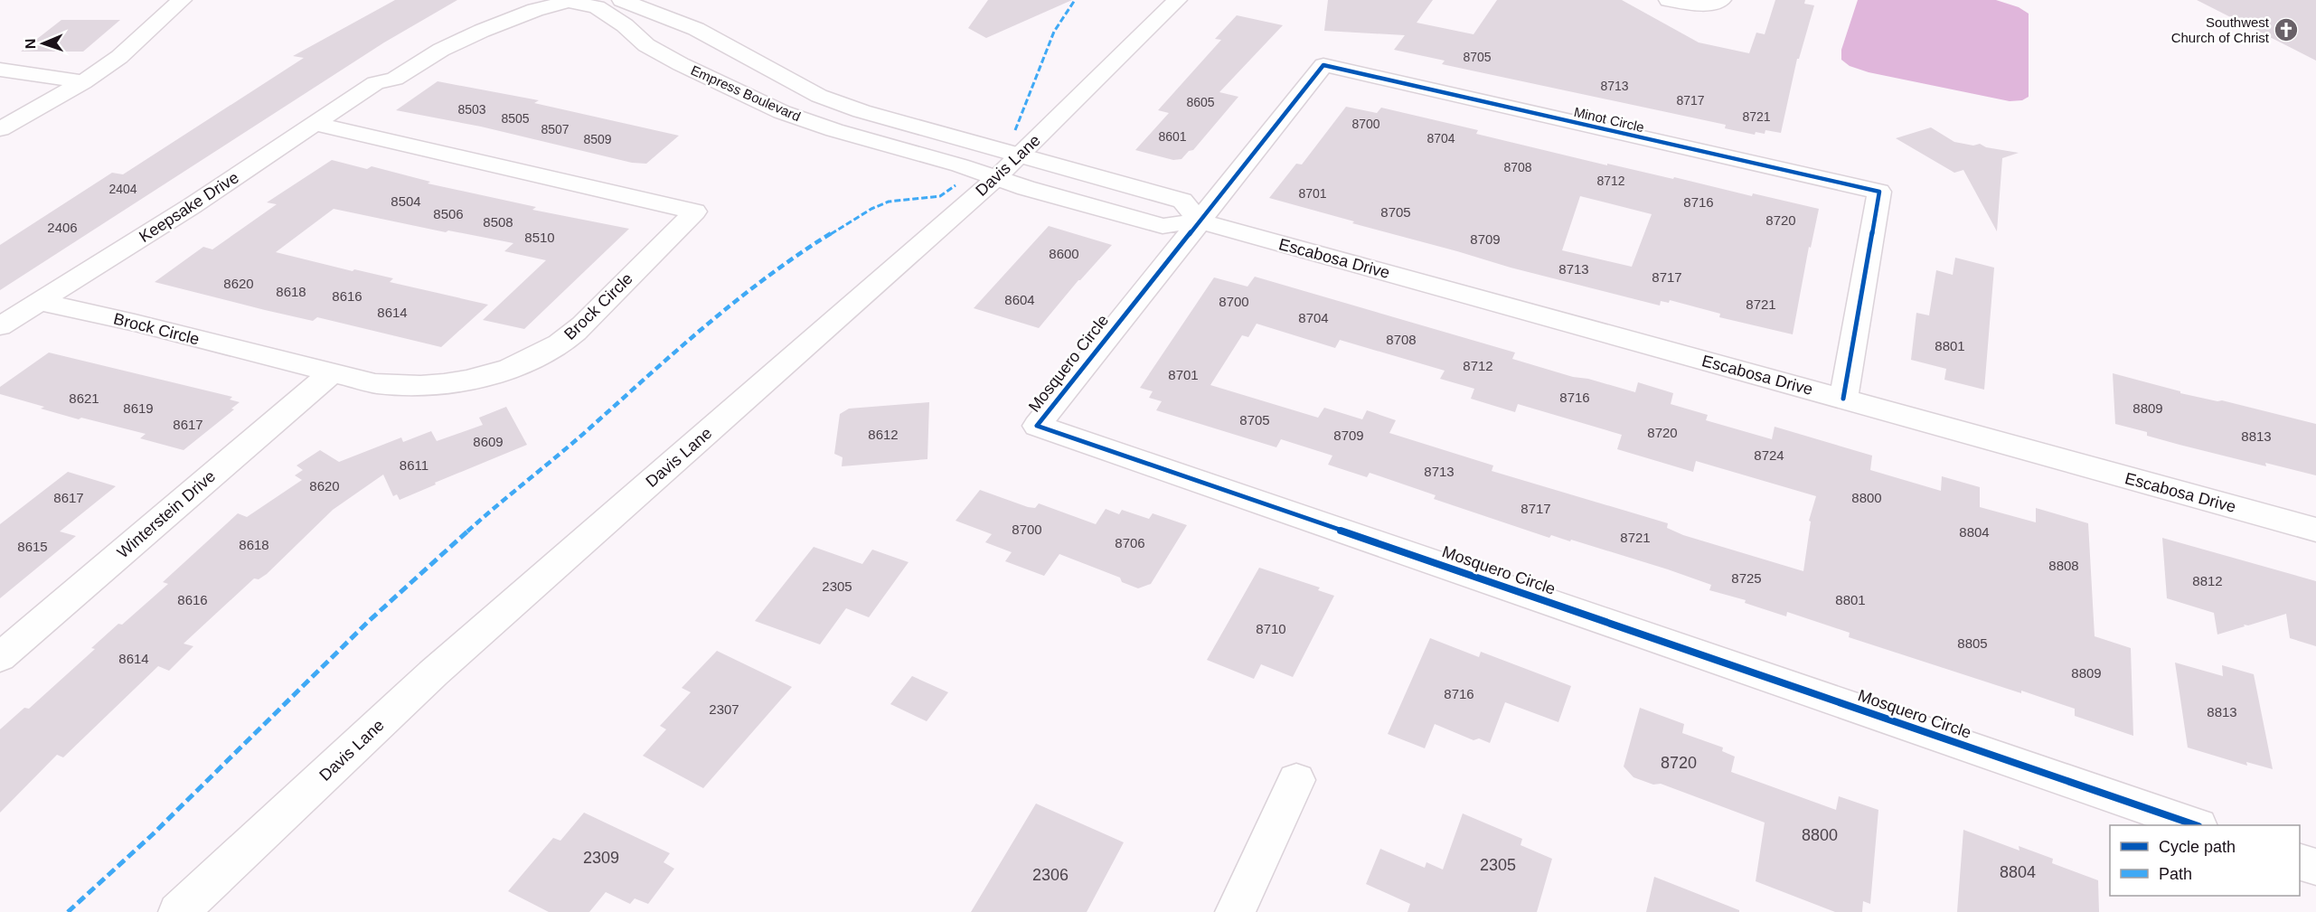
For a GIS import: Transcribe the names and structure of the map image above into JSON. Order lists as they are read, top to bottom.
{
  "streets": {
    "street": [
      "Empress Boulevard",
      "Minot Circle",
      "Davis Lane",
      "Keepsake Drive",
      "Escabosa Drive",
      "Brock Circle",
      "Mosquero Circle",
      "Winterstein Drive"
    ]
  },
  "crossings": [
    ["Empress Boulevard", "Davis Lane"],
    ["Empress Boulevard", "Keepsake Drive"],
    ["Empress Boulevard", "Escabosa Drive"],
    ["Minot Circle", "Escabosa Drive"],
    ["Minot Circle", "Mosquero Circle"],
    ["Davis Lane", "Escabosa Drive"],
    ["Keepsake Drive", "Brock Circle"],
    ["Escabosa Drive", "Mosquero Circle"],
    ["Brock Circle", "Winterstein Drive"]
  ],
  "places": {
    "church": ["Southwest Church of Christ"]
  },
  "house_numbers": [
    "8705",
    "8713",
    "8717",
    "8605",
    "8503",
    "8721",
    "8505",
    "8700",
    "8507",
    "8601",
    "8704",
    "8509",
    "8708",
    "8712",
    "2404",
    "8701",
    "8504",
    "8716",
    "8705",
    "8506",
    "8720",
    "8508",
    "2406",
    "8510",
    "8709",
    "8600",
    "8713",
    "8717",
    "8620",
    "8618",
    "8616",
    "8604",
    "8700",
    "8721",
    "8614",
    "8704",
    "8708",
    "8801",
    "8712",
    "8701",
    "8716",
    "8621",
    "8619",
    "8809",
    "8705",
    "8617",
    "8720",
    "8612",
    "8709",
    "8813",
    "8609",
    "8724",
    "8611",
    "8713",
    "8620",
    "8617",
    "8800",
    "8717",
    "8700",
    "8804",
    "8721",
    "8706",
    "8618",
    "8615",
    "8808",
    "8725",
    "8812",
    "2305",
    "8616",
    "8801",
    "8710",
    "8805",
    "8614",
    "8809",
    "8716",
    "2307",
    "8813",
    "8720",
    "8800",
    "2309",
    "2305",
    "8804",
    "2306"
  ],
  "legend": ["Cycle path", "Path"],
  "north": "left"
}
